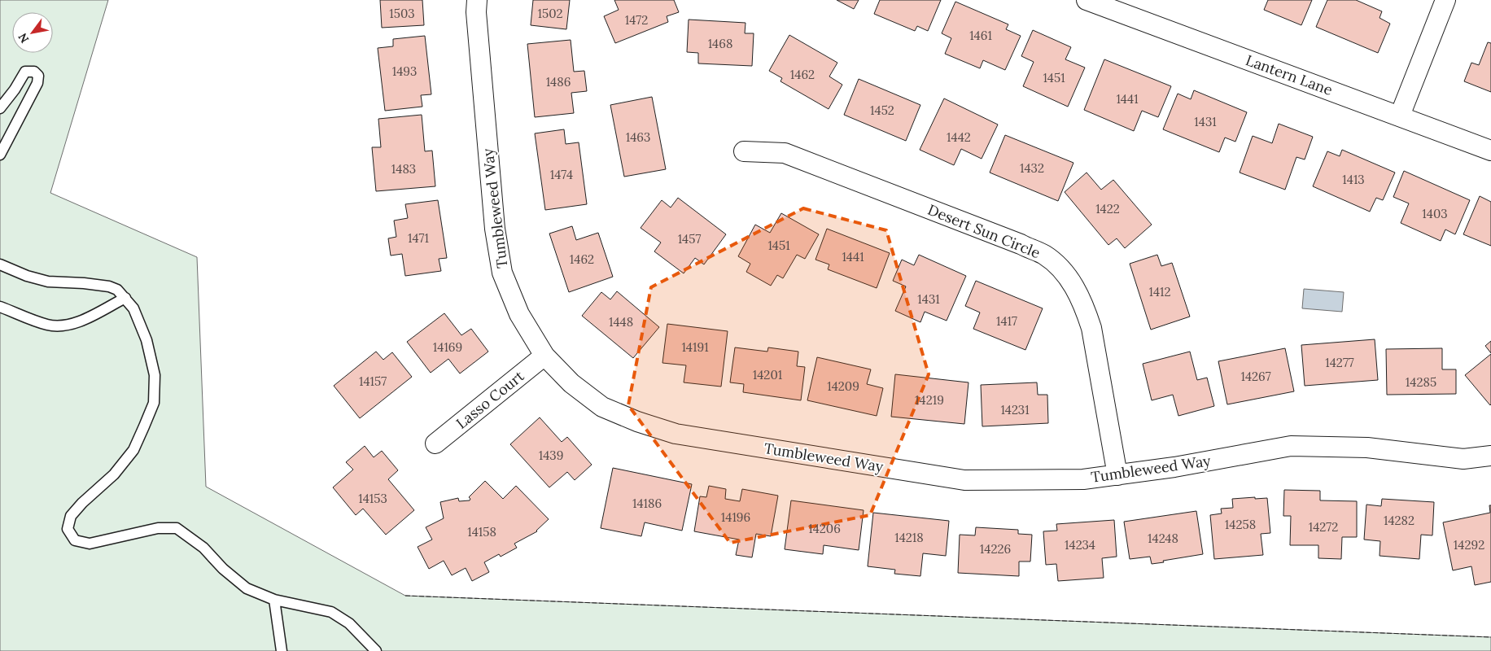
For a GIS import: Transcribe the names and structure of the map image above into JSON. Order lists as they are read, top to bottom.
{
  "streets": {
    "street": [
      "Lantern Lane",
      "Tumbleweed Way",
      "Desert Sun Circle",
      "Lasso Court"
    ]
  },
  "crossings": [
    ["Tumbleweed Way", "Desert Sun Circle"],
    ["Tumbleweed Way", "Lasso Court"]
  ],
  "house_numbers": [
    "1503",
    "1502",
    "1472",
    "1461",
    "1468",
    "1493",
    "1462",
    "1451",
    "1486",
    "1441",
    "1452",
    "1431",
    "1463",
    "1442",
    "1432",
    "1483",
    "1474",
    "1413",
    "1422",
    "1403",
    "1471",
    "1457",
    "1451",
    "1441",
    "1462",
    "1412",
    "1431",
    "1417",
    "1448",
    "14169",
    "14191",
    "14277",
    "14201",
    "14267",
    "14157",
    "14285",
    "14209",
    "14219",
    "14231",
    "1439",
    "14153",
    "14186",
    "14196",
    "14282",
    "14258",
    "14272",
    "14206",
    "14158",
    "14218",
    "14248",
    "14234",
    "14292",
    "14226"
  ],
  "north": "bottom left"
}
